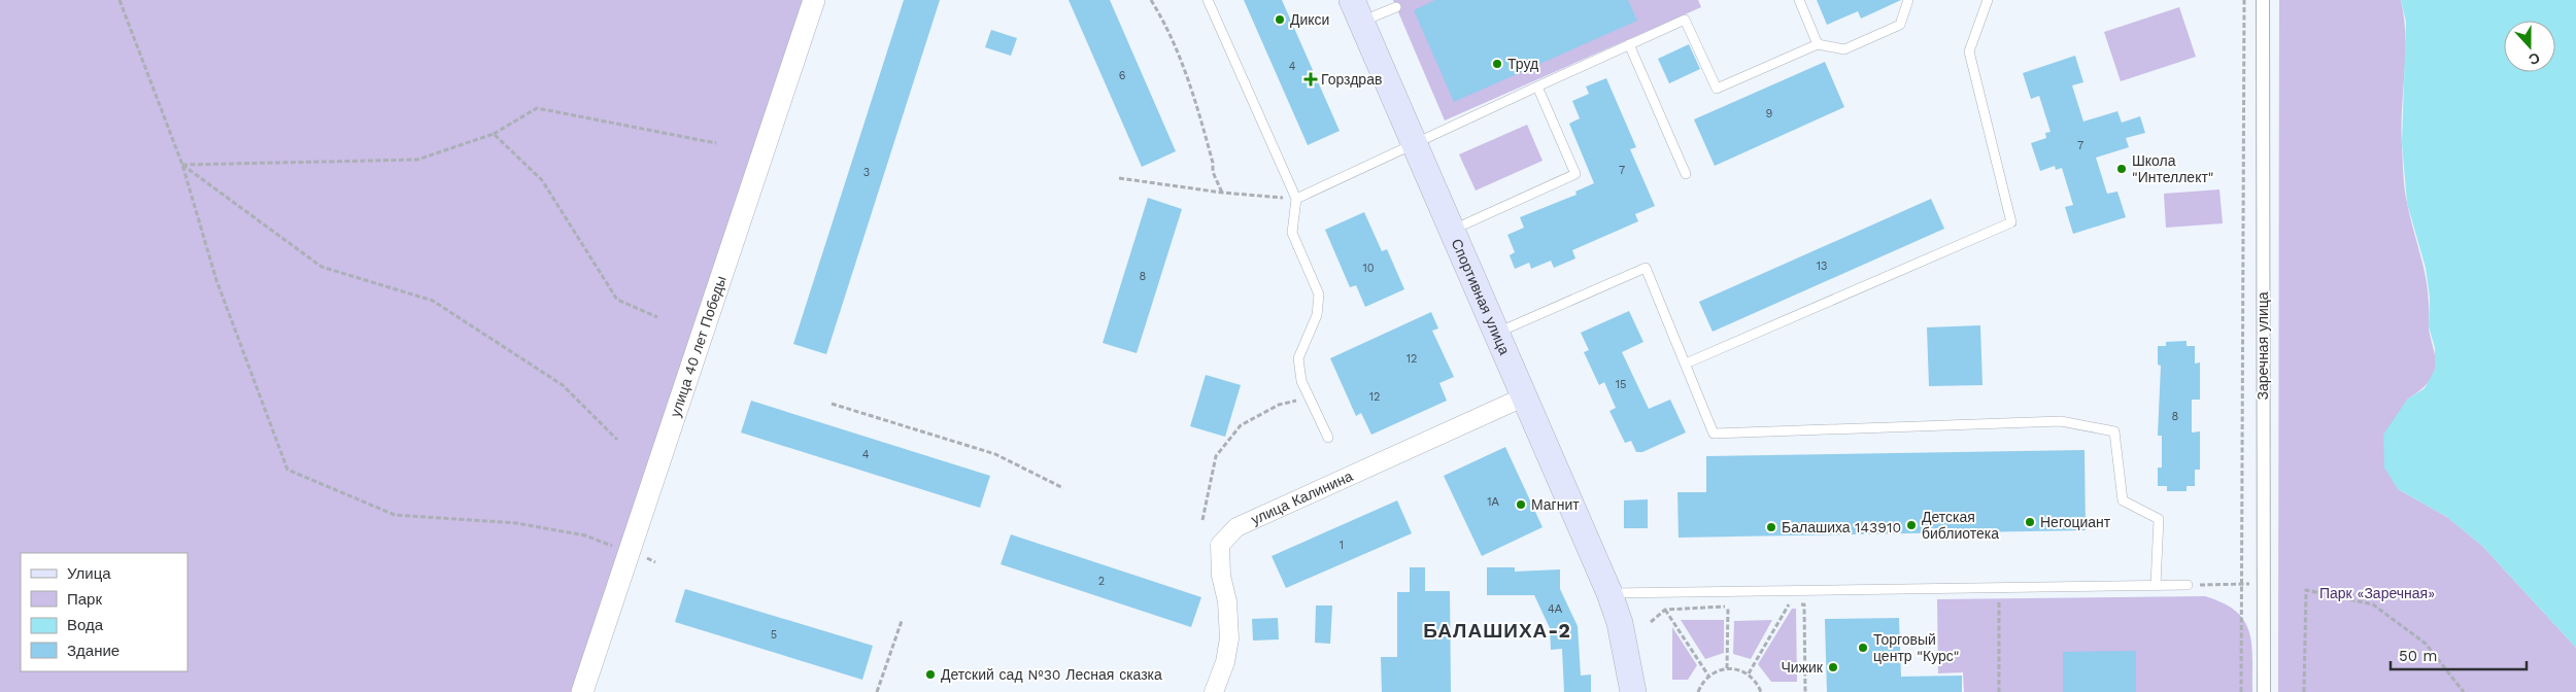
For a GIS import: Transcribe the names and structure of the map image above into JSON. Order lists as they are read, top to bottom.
{
  "streets": {
    "main road": ["Спортивная улица"],
    "street": ["улица 40 лет Победы", "Заречная улица", "улица Калинина"]
  },
  "crossings": [
    ["Спортивная улица", "улица Калинина"]
  ],
  "districts": ["БАЛАШИХА-2"],
  "parks": ["Парк «Заречная»"],
  "places": {
    "other": [
      "Дикси",
      "Труд",
      "Школа \"Интеллект\"",
      "Магнит",
      "Негоциант",
      "Детская библиотека",
      "Балашиха 143910",
      "Торговый центр \"Курс\"",
      "Чижик",
      "Детский сад №30 Лесная сказка"
    ],
    "health": ["Горздрав"]
  },
  "house_numbers": [
    "4",
    "6",
    "9",
    "7",
    "7",
    "3",
    "13",
    "10",
    "8",
    "12",
    "15",
    "12",
    "8",
    "4",
    "1А",
    "1",
    "2",
    "4А",
    "5"
  ],
  "legend": [
    "Улица",
    "Парк",
    "Вода",
    "Здание"
  ],
  "scale_bar": "50 m",
  "north": "bottom"
}
